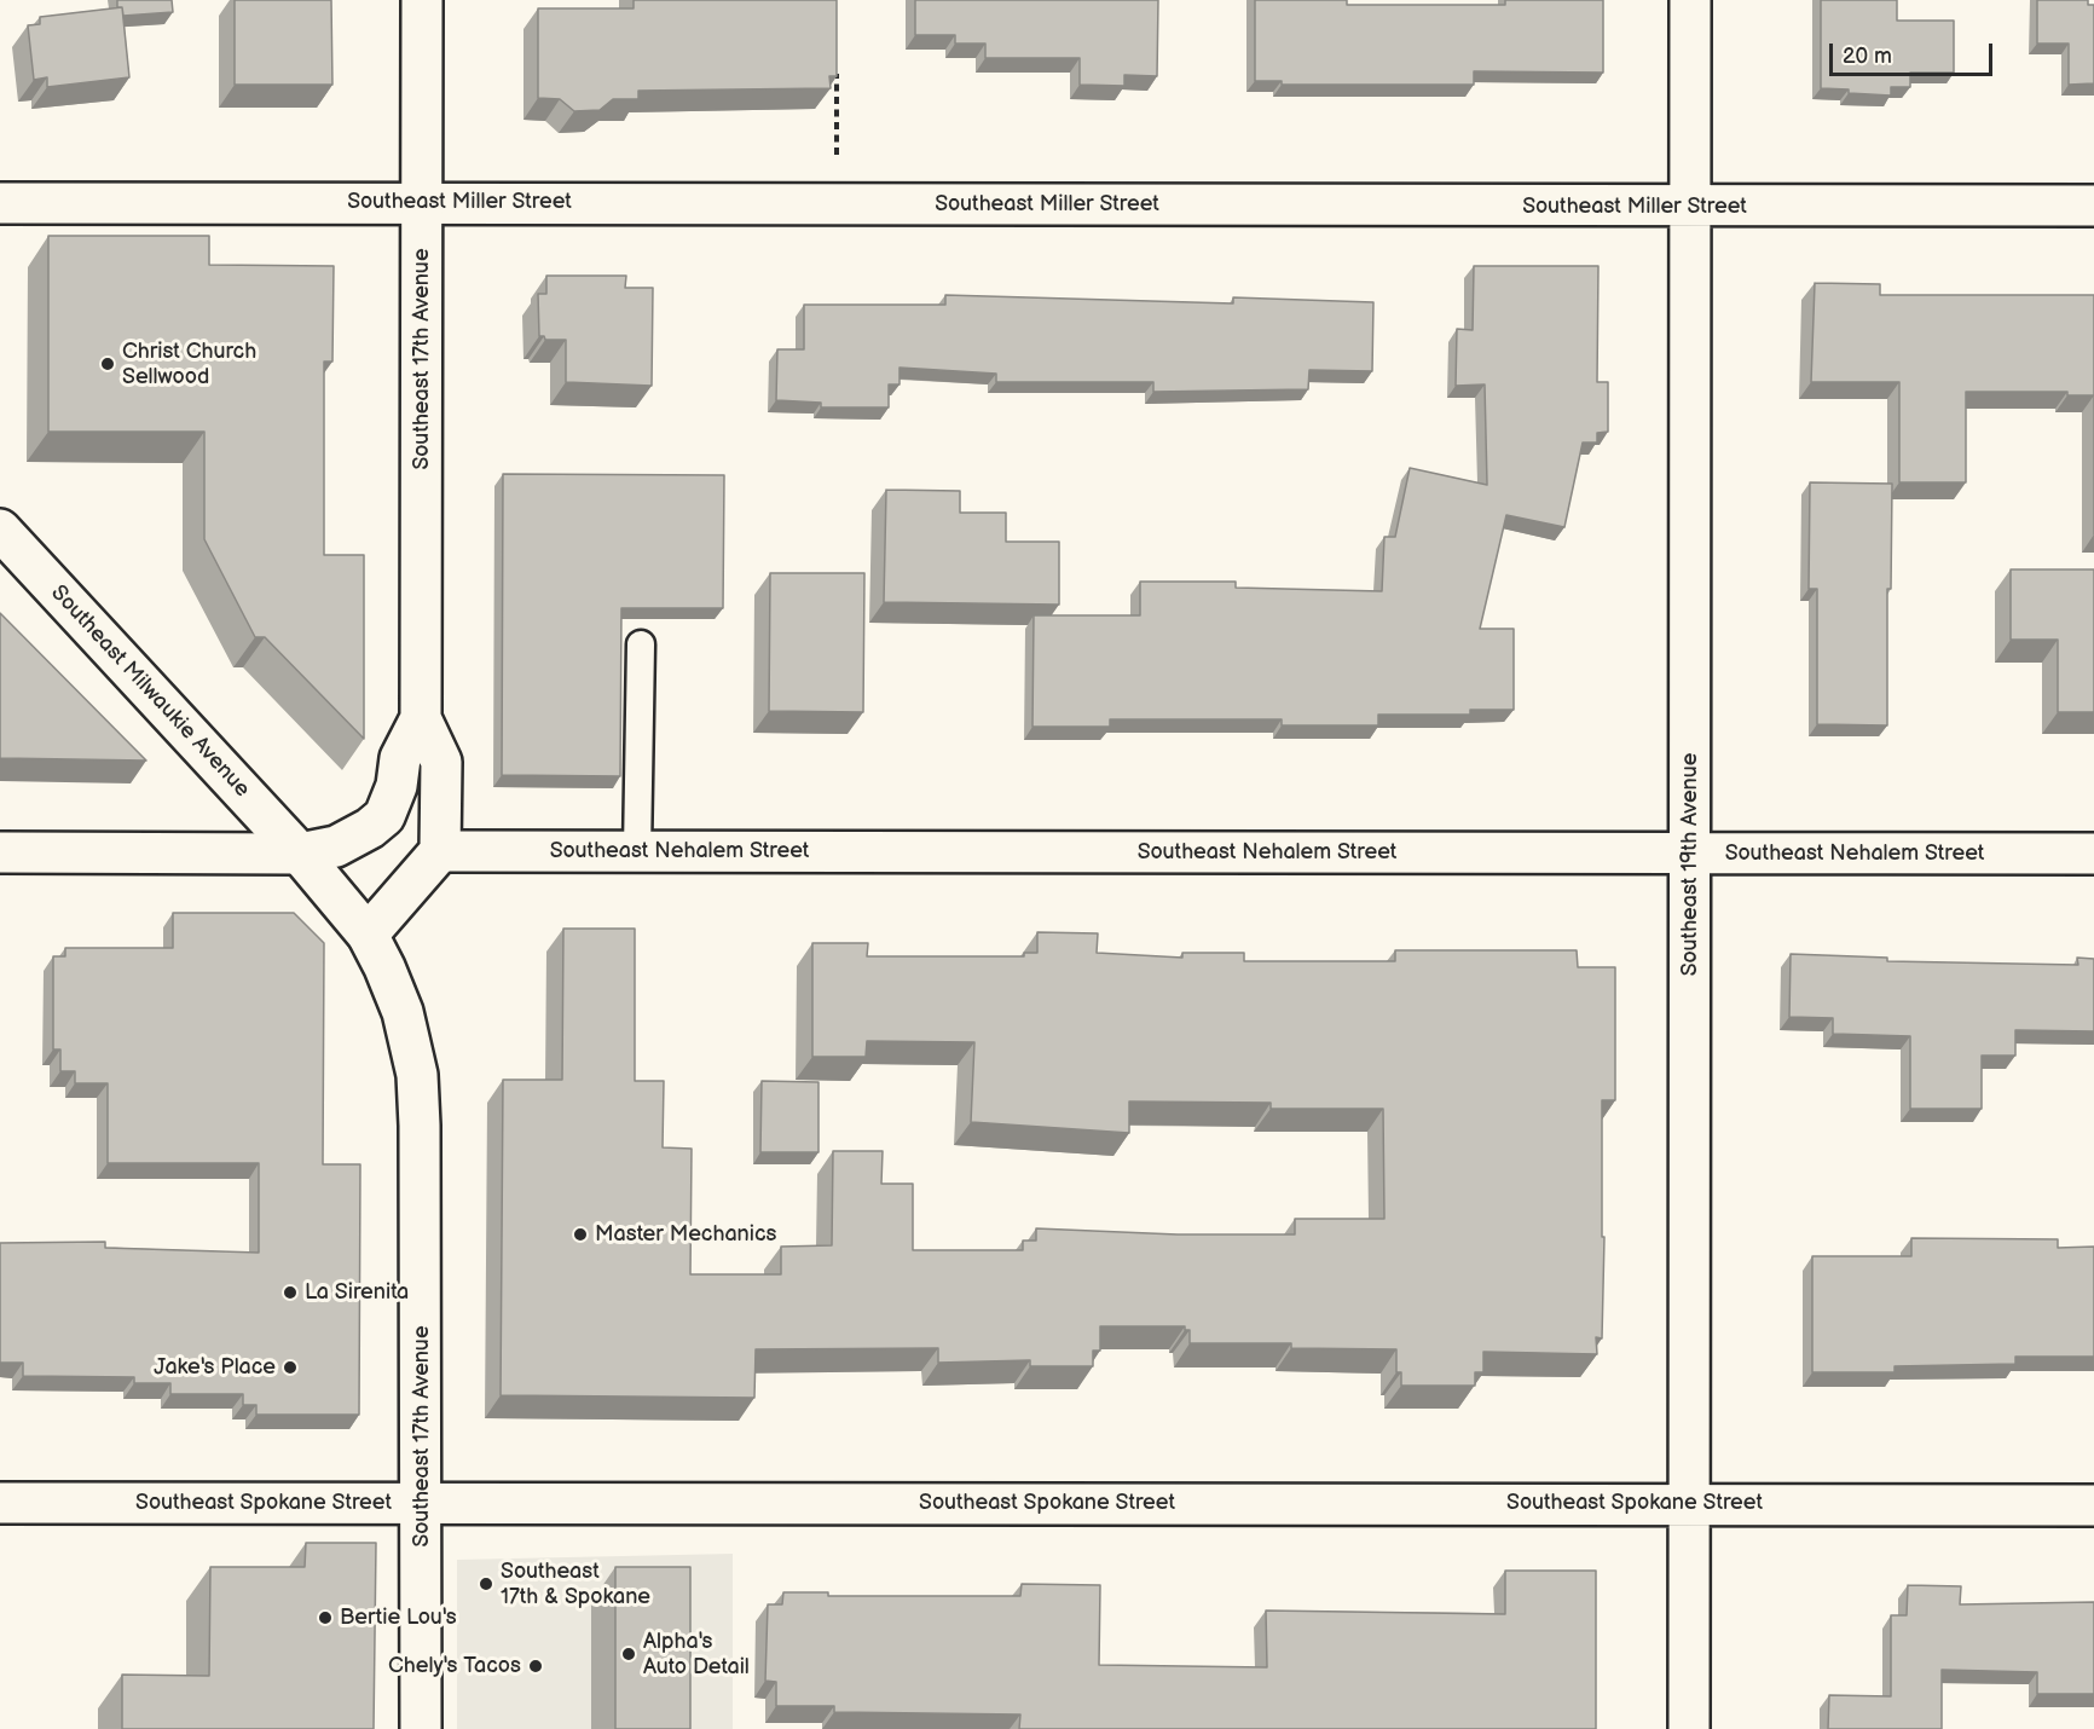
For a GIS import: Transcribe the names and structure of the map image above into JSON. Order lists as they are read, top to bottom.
{
  "streets": {
    "street": [
      "Southeast Miller Street",
      "Southeast 17th Avenue",
      "Southeast Milwaukie Avenue",
      "Southeast Nehalem Street",
      "Southeast 19th Avenue",
      "Southeast Spokane Street"
    ]
  },
  "crossings": [
    ["Southeast Miller Street", "Southeast 17th Avenue"],
    ["Southeast Miller Street", "Southeast 19th Avenue"],
    ["Southeast 17th Avenue", "Southeast Milwaukie Avenue"],
    ["Southeast 17th Avenue", "Southeast Nehalem Street"],
    ["Southeast 17th Avenue", "Southeast Spokane Street"],
    ["Southeast Nehalem Street", "Southeast 19th Avenue"],
    ["Southeast 19th Avenue", "Southeast Spokane Street"]
  ],
  "places": [
    "Christ Church Sellwood",
    "Master Mechanics",
    "La Sirenita",
    "Jake's Place",
    "Southeast 17th & Spokane",
    "Bertie Lou's",
    "Alpha's Auto Detail",
    "Chely's Tacos"
  ],
  "scale_bar": "20 m"
}
